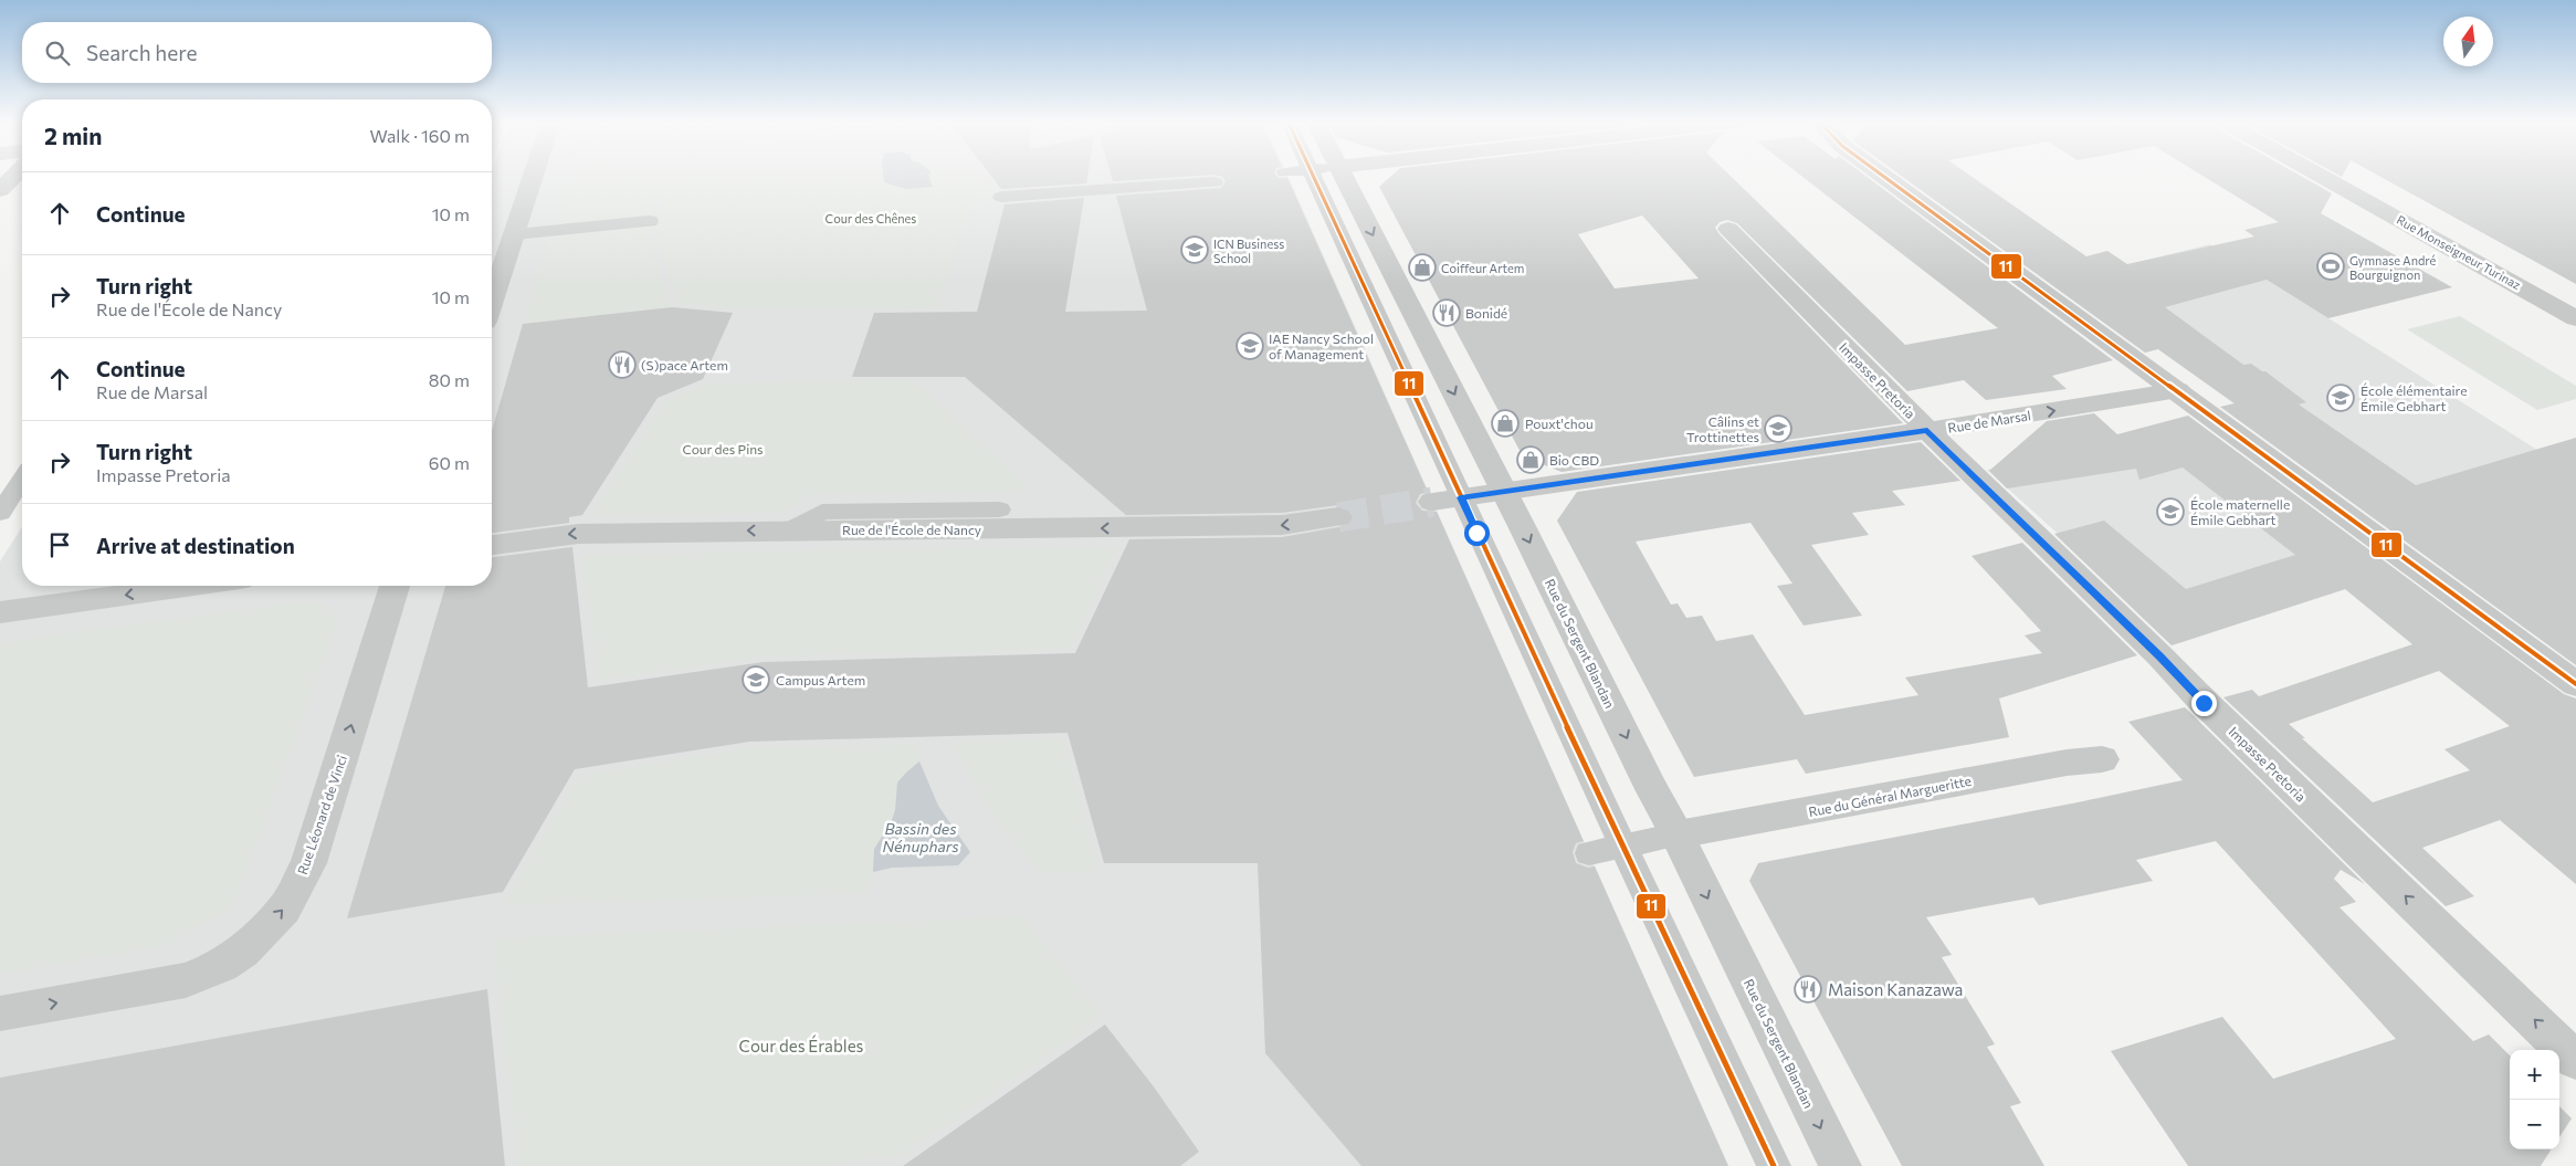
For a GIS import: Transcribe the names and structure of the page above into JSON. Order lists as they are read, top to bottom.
{
  "streets": {
    "street": [
      "Rue Monseigneur Turinaz",
      "Impasse Pretoria",
      "Rue de Marsal",
      "Rue de l'École de Nancy",
      "Rue du Sergent Blandan",
      "Rue du Général Margueritte",
      "Rue Léonard de Vinci"
    ]
  },
  "crossings": [
    ["Impasse Pretoria", "Rue de Marsal"],
    ["Rue de Marsal", "Rue du Sergent Blandan"],
    ["Rue du Sergent Blandan", "Rue du Général Margueritte"]
  ],
  "one_way": [
    "Rue de Marsal",
    "Rue de l'École de Nancy",
    "Rue du Sergent Blandan",
    "Rue Léonard de Vinci"
  ],
  "water": ["Bassin des Nénuphars"],
  "parks": ["Cour des Chênes", "Cour des Pins", "Cour des Érables"],
  "places": {
    "school or university": [
      "ICN Business School",
      "IAE Nancy School of Management",
      "École élémentaire Émile Gebhart",
      "Câlins et Trottinettes",
      "École maternelle Émile Gebhart",
      "Campus Artem"
    ],
    "sports": ["Gymnase André Bourguignon"],
    "shop": ["Coiffeur Artem", "Pouxt'chou", "Bio CBD"],
    "restaurant": ["Bonidé", "(S)pace Artem", "Maison Kanazawa"]
  },
  "lines": ["transit line 11"],
  "north": "top",
  "page": {
    "search": "Search here",
    "heading": ["2 min", "Walk · 160 m"],
    "list": [
      ["Continue", "10 m"],
      ["Turn right", "Rue de l'École de Nancy", "10 m"],
      ["Continue", "Rue de Marsal", "80 m"],
      ["Turn right", "Impasse Pretoria", "60 m"],
      "Arrive at destination"
    ],
    "map_buttons": ["+", "−"]
  }
}
